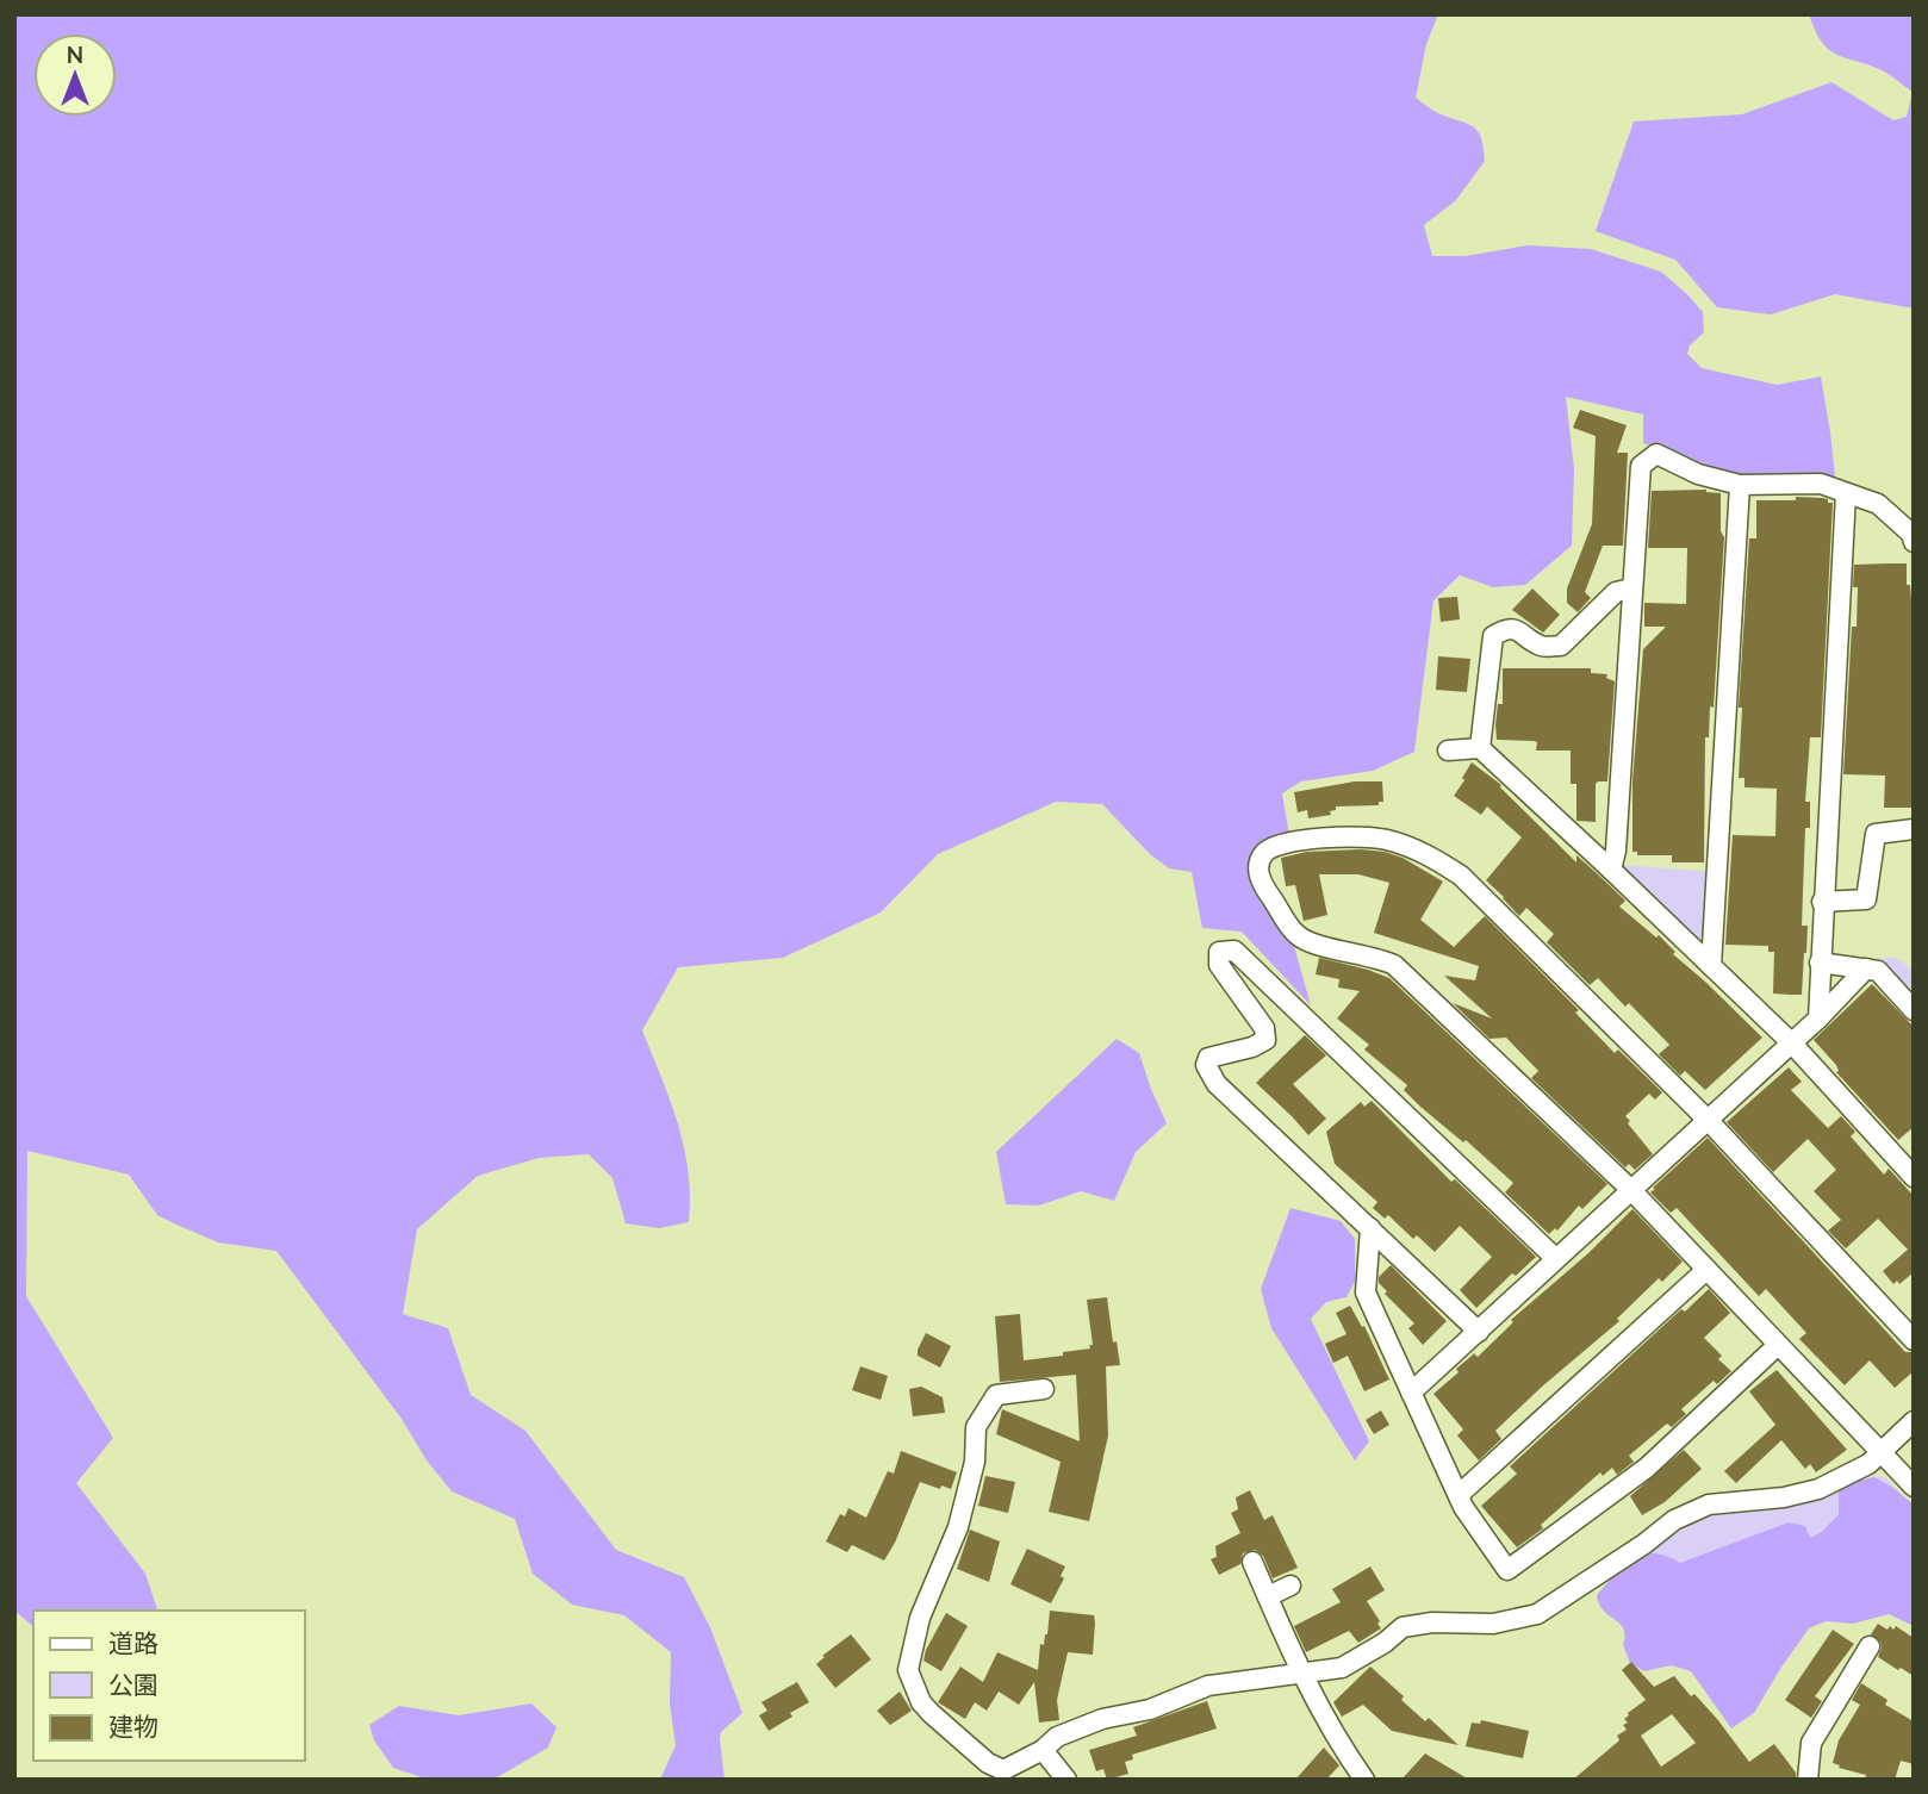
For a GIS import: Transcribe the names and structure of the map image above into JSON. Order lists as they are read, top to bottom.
{
  "legend": ["道路", "公園", "建物"],
  "north": "top"
}
